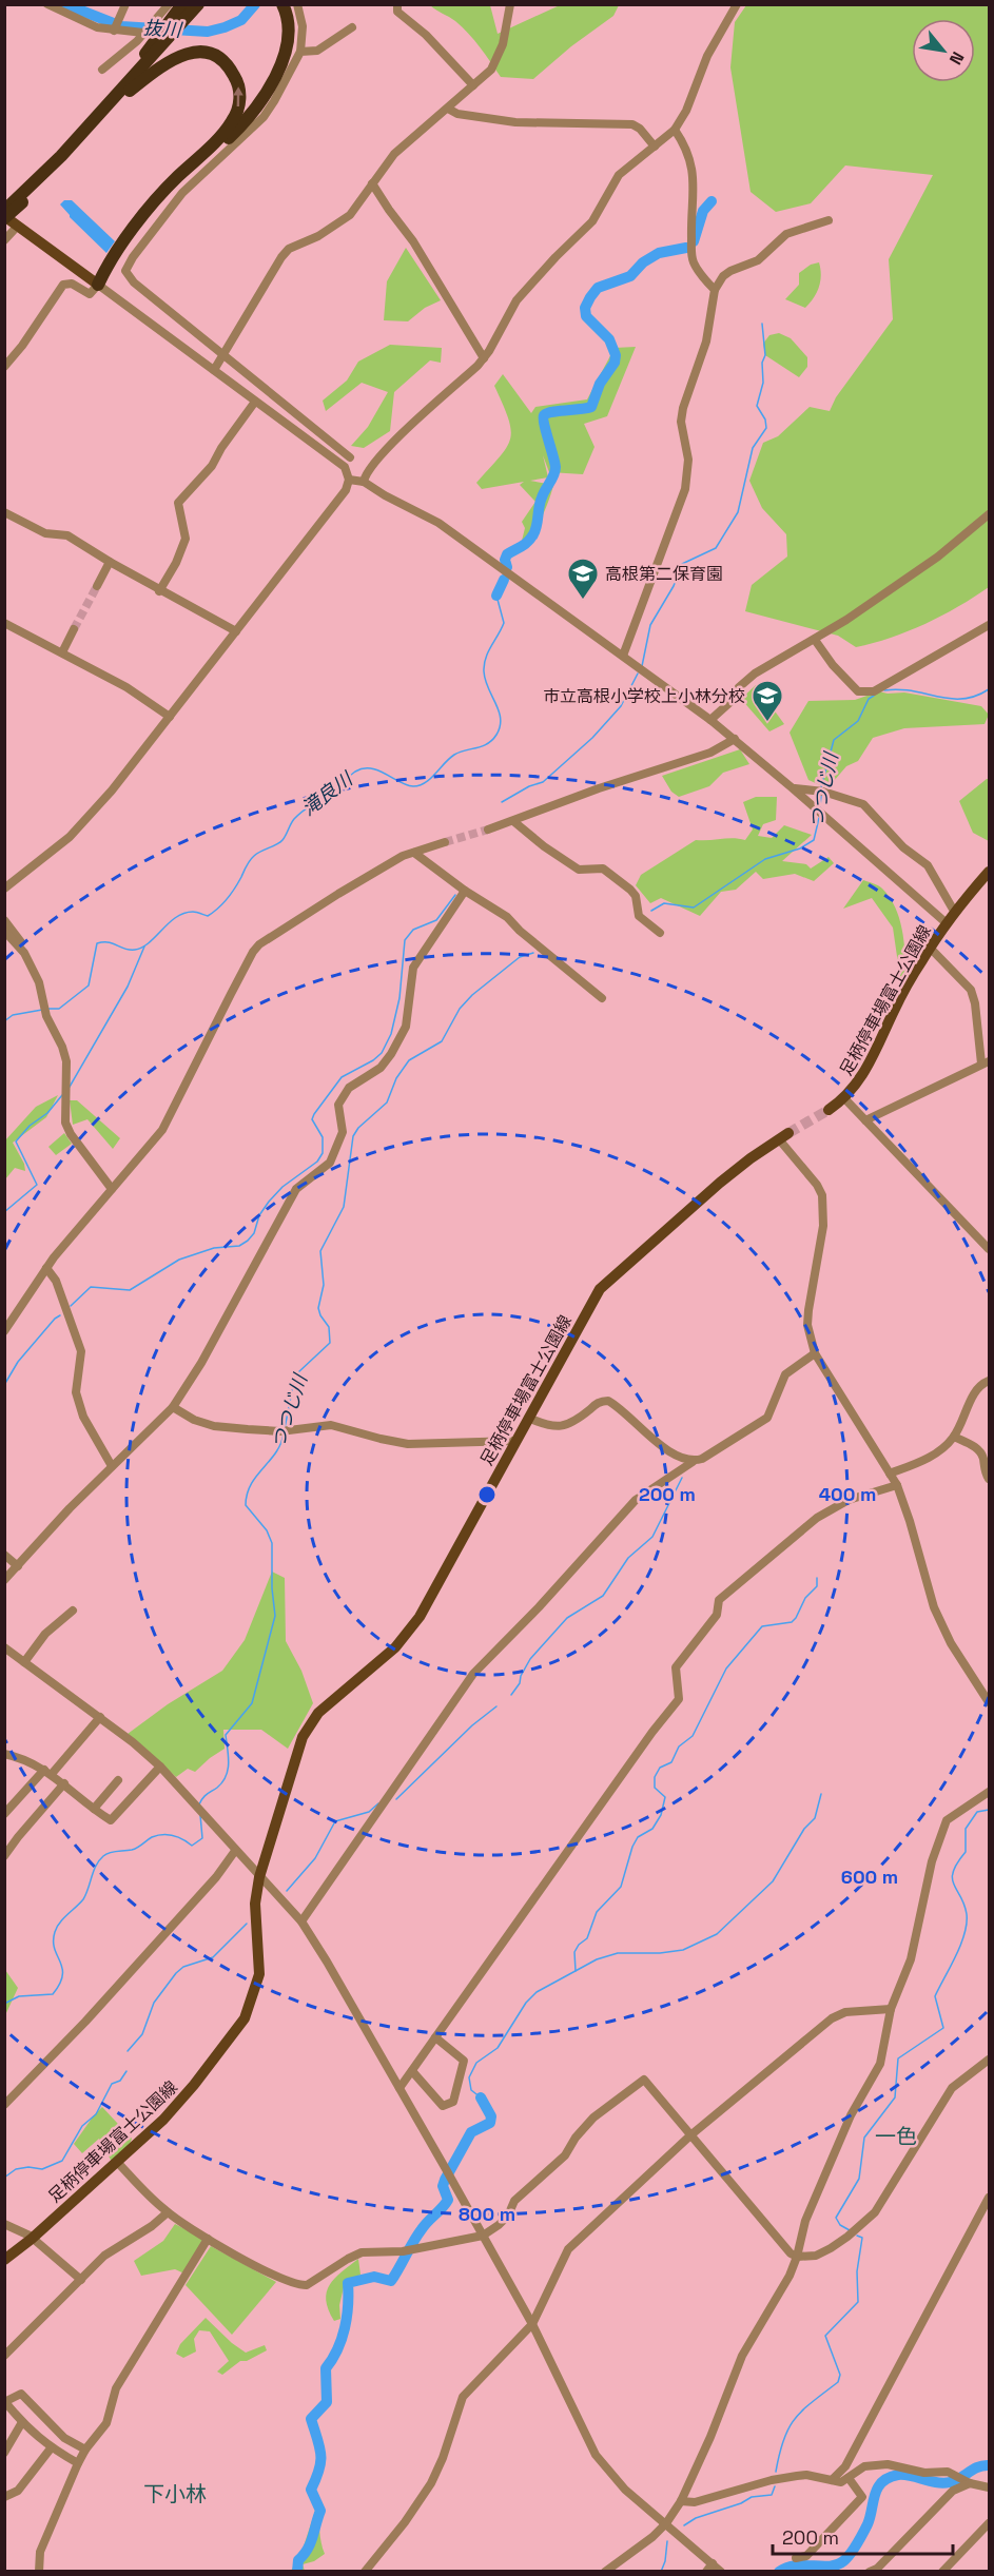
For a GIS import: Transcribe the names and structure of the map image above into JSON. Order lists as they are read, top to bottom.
{
  "streets": {
    "main road": ["足柄停車場富士公園線"]
  },
  "districts": ["一色", "下小林"],
  "water": ["抜川", "つつじ川", "滝良川"],
  "places": {
    "school or university": ["高根第二保育園", "市立高根小学校上小林分校"]
  },
  "scale_bar": "200 m",
  "north": "bottom right",
  "rings": [
    "200 m",
    "400 m",
    "600 m",
    "800 m"
  ]
}
